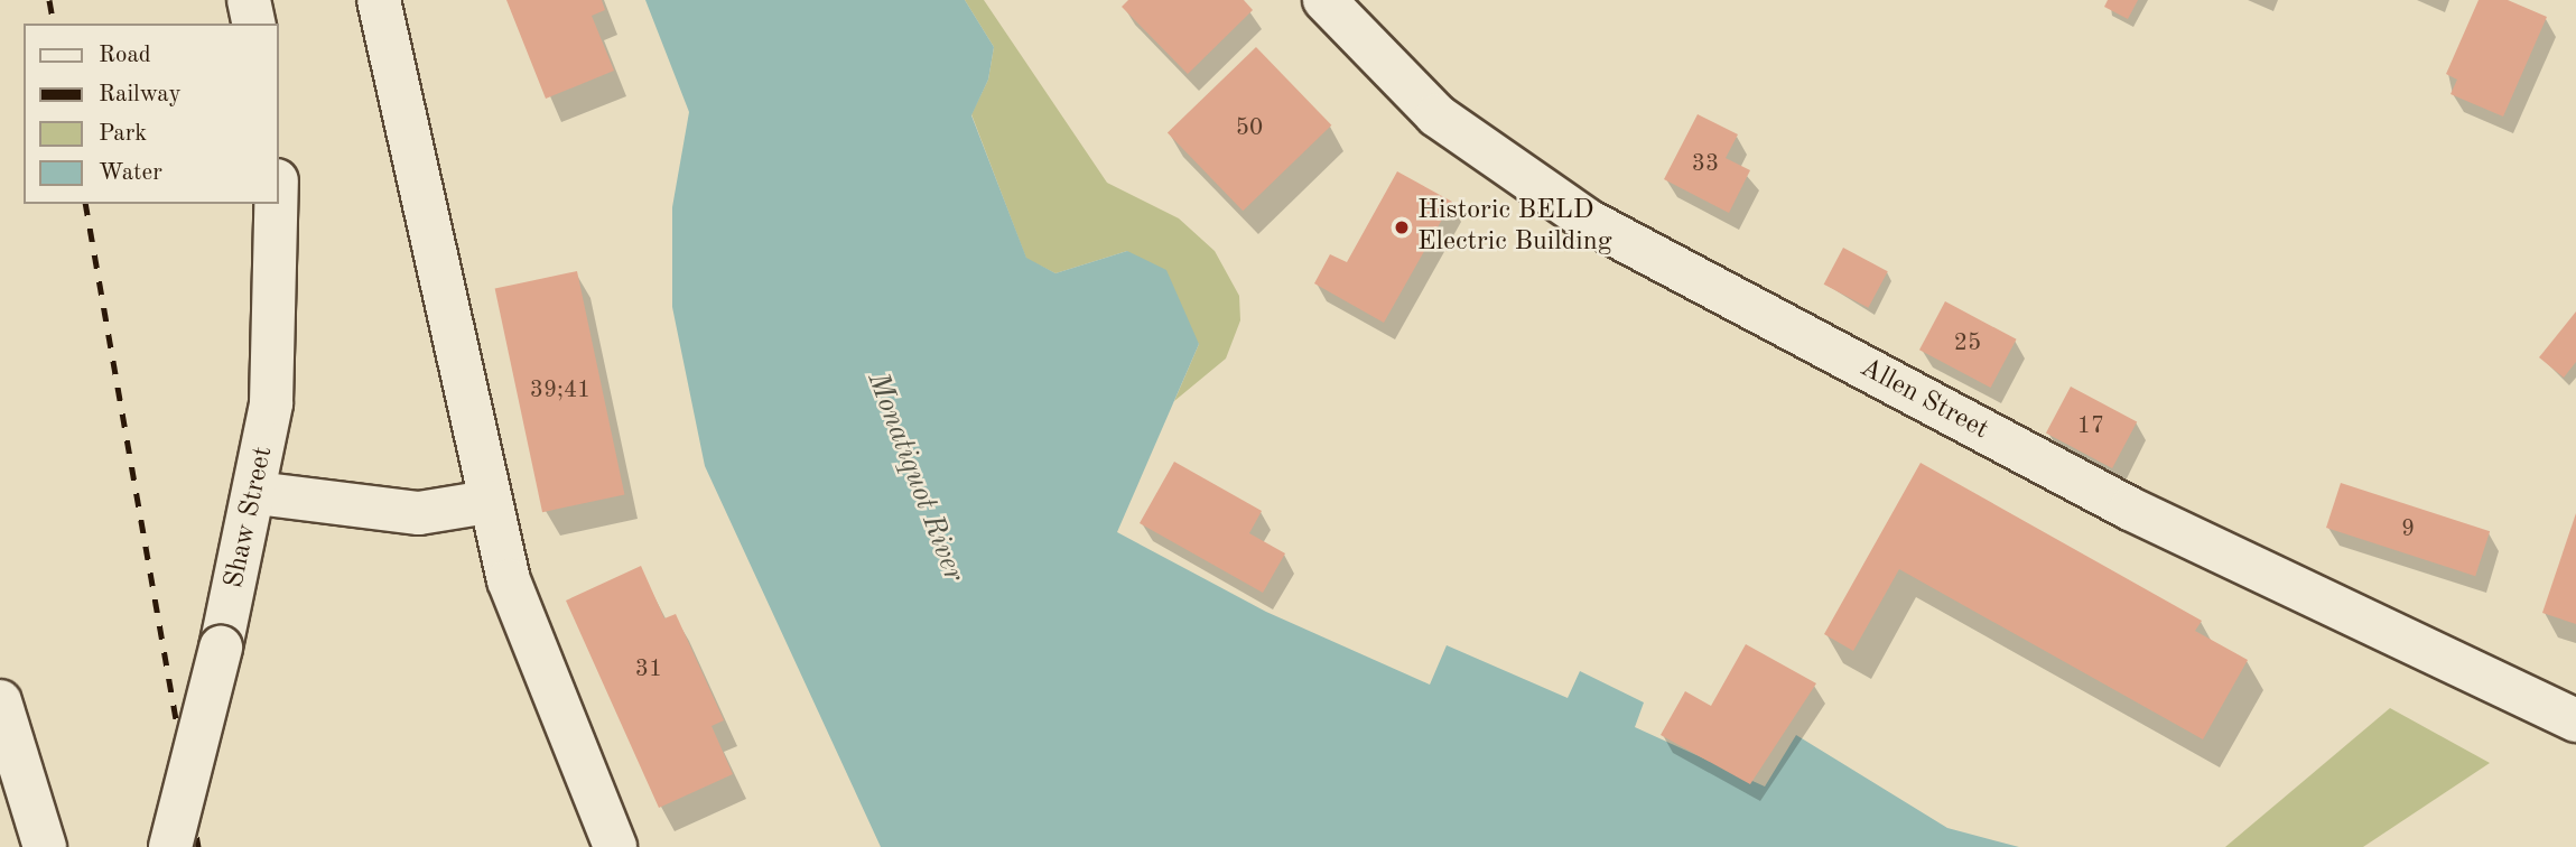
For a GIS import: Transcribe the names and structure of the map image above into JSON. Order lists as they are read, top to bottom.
{
  "streets": {
    "street": ["Allen Street", "Shaw Street"]
  },
  "water": ["Monatiquot River"],
  "places": ["Historic BELD Electric Building"],
  "house_numbers": [
    "50",
    "33",
    "25",
    "39;41",
    "17",
    "9",
    "31"
  ],
  "legend": [
    "Road",
    "Railway",
    "Park",
    "Water"
  ]
}
